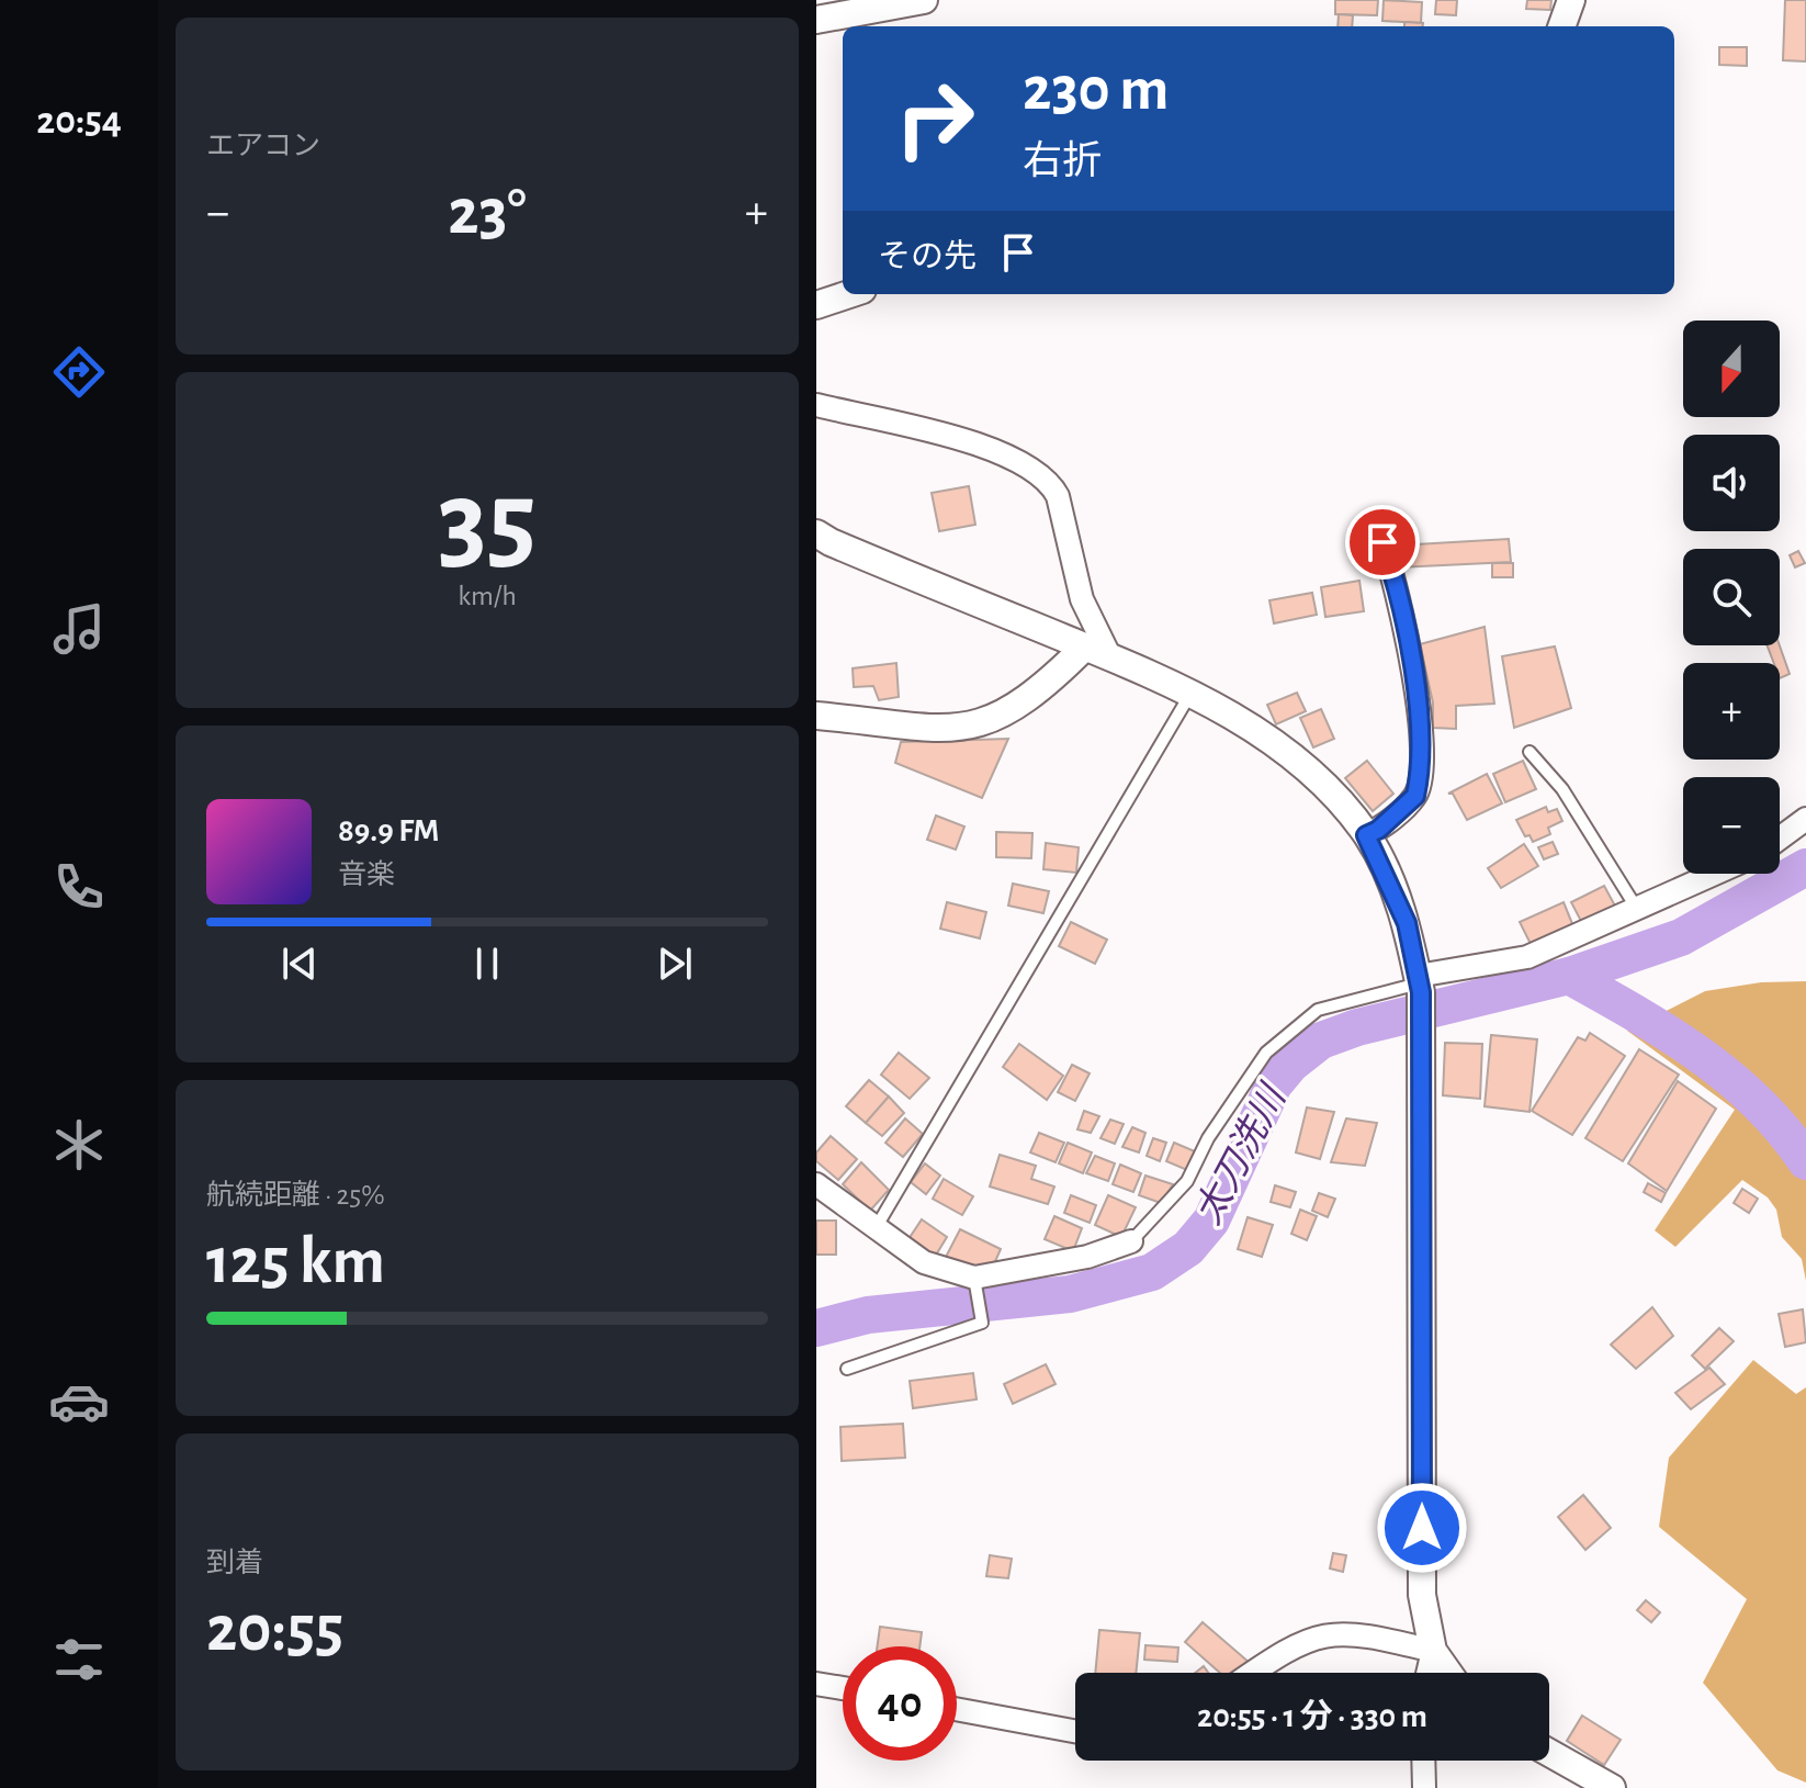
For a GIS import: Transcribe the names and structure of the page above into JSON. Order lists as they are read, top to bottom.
{
  "water": ["太刀洗川"],
  "north": "bottom",
  "page": {
    "tabs": "20:54",
    "tile": [
      "エアコン",
      ["35", "km/h"],
      ["航続距離 · 25%", "125 km"],
      ["到着", "20:55"]
    ],
    "turn": ["230 m", "右折"],
    "heat": ["−", "23°", "+"],
    "then": "その先",
    "map_buttons": ["+", "−"],
    "song": ["89.9 FM", "音楽"],
    "limit": "40",
    "trip": "20:55 · 1 分 · 330 m"
  }
}
